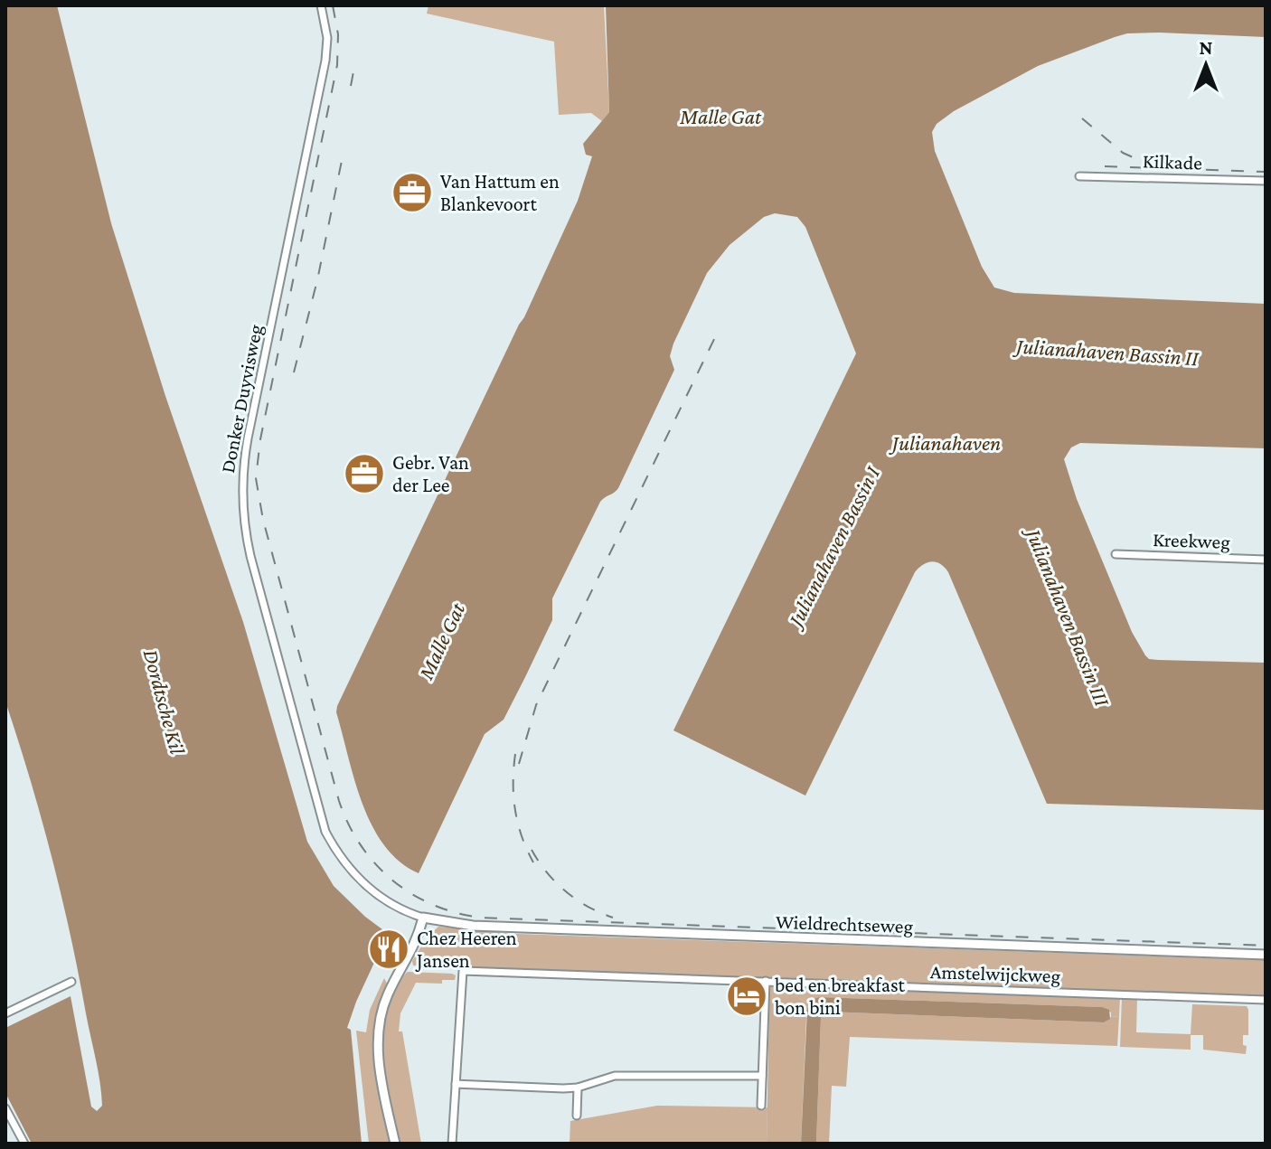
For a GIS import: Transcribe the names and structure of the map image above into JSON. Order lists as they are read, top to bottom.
{
  "streets": {
    "street": [
      "Kilkade",
      "Donker Duyvisweg",
      "Kreekweg",
      "Wieldrechtseweg",
      "Amstelwijckweg"
    ]
  },
  "crossings": [
    ["Donker Duyvisweg", "Wieldrechtseweg"]
  ],
  "water": [
    "Malle Gat",
    "Julianahaven Bassin II",
    "Julianahaven",
    "Julianahaven Bassin I",
    "Julianahaven Bassin III",
    "Dordtsche Kil"
  ],
  "places": {
    "office": ["Van Hattum en Blankevoort", "Gebr. Van der Lee"],
    "restaurant": ["Chez Heeren Jansen"],
    "hotel": ["bed en breakfast bon bini"]
  },
  "north": "top"
}
